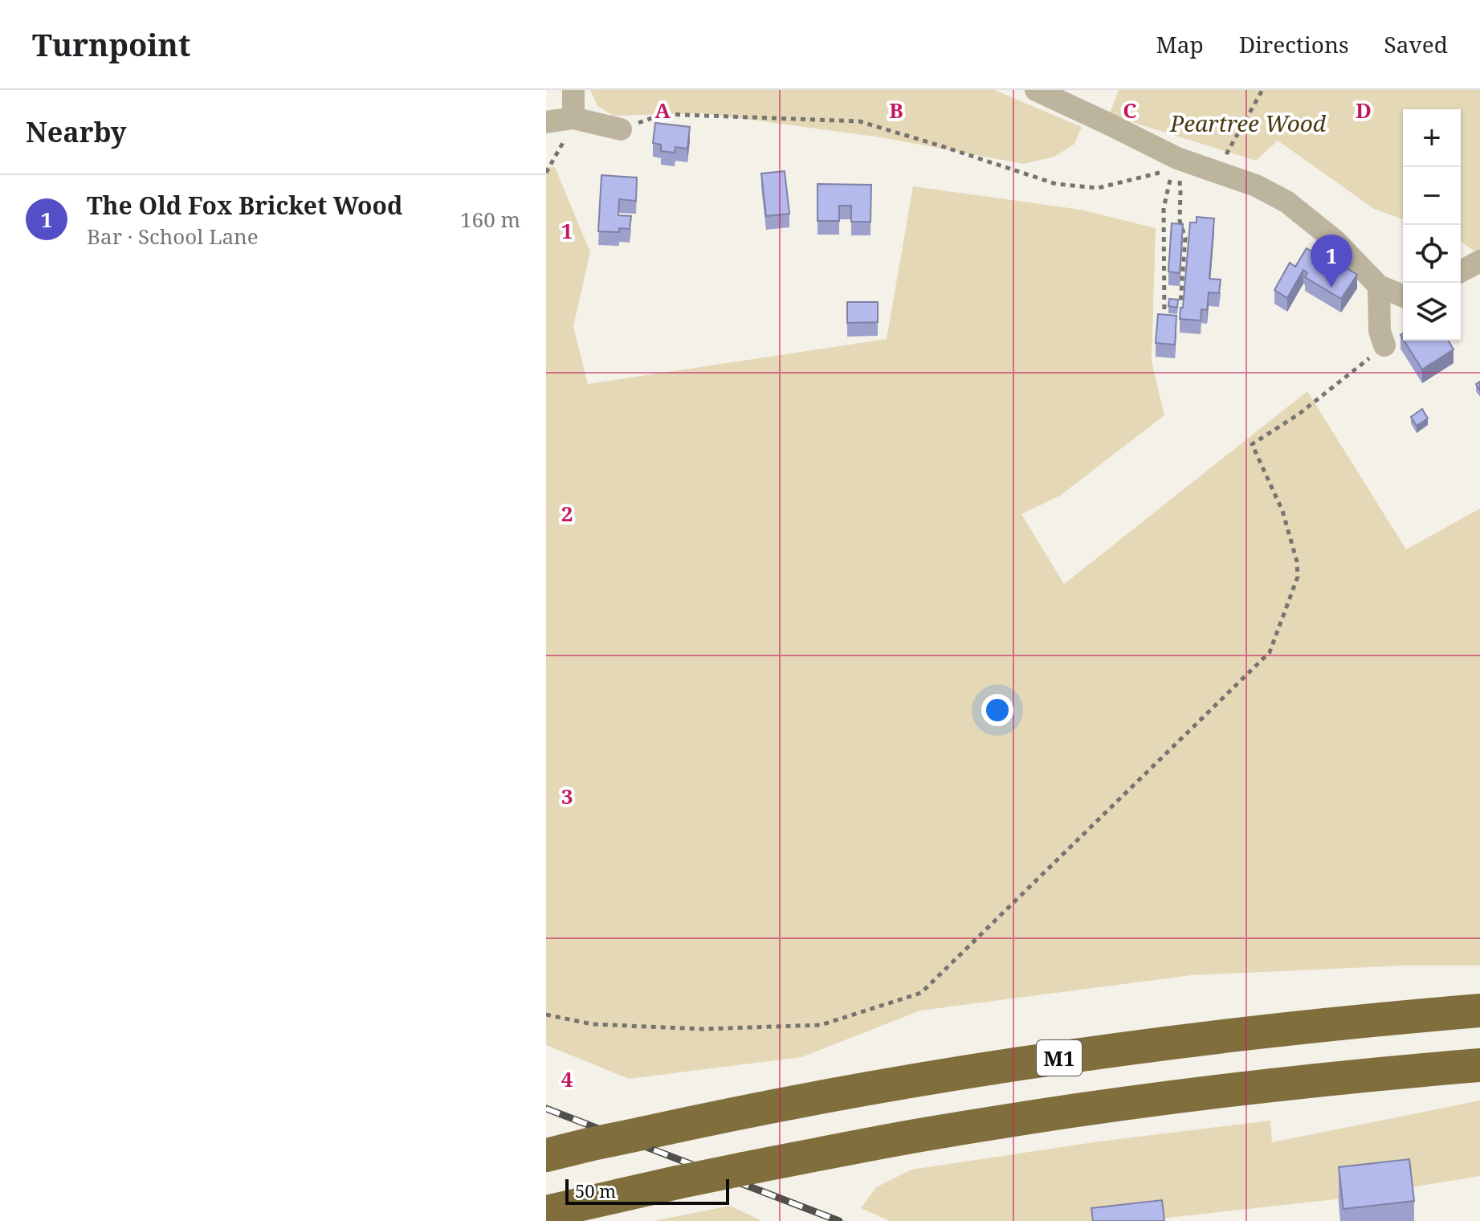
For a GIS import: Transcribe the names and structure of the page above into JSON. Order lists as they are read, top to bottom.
{
  "streets": {
    "highway": ["M1"]
  },
  "parks": ["Peartree Wood"],
  "scale_bar": "50 m",
  "page": {
    "header": "Turnpoint",
    "nav": ["Map", "Directions", "Saved"],
    "heading": "Nearby",
    "map_buttons": ["+", "−"],
    "list": [
      {
        "mark": "1",
        "name": "The Old Fox Bricket Wood",
        "note": "Bar · School Lane",
        "value": "160 m"
      }
    ],
    "pins": "1",
    "scale": "50 m"
  },
  "grid": {
    "columns": [
      "A",
      "B",
      "C",
      "D"
    ],
    "rows": [
      "1",
      "2",
      "3",
      "4"
    ]
  }
}
